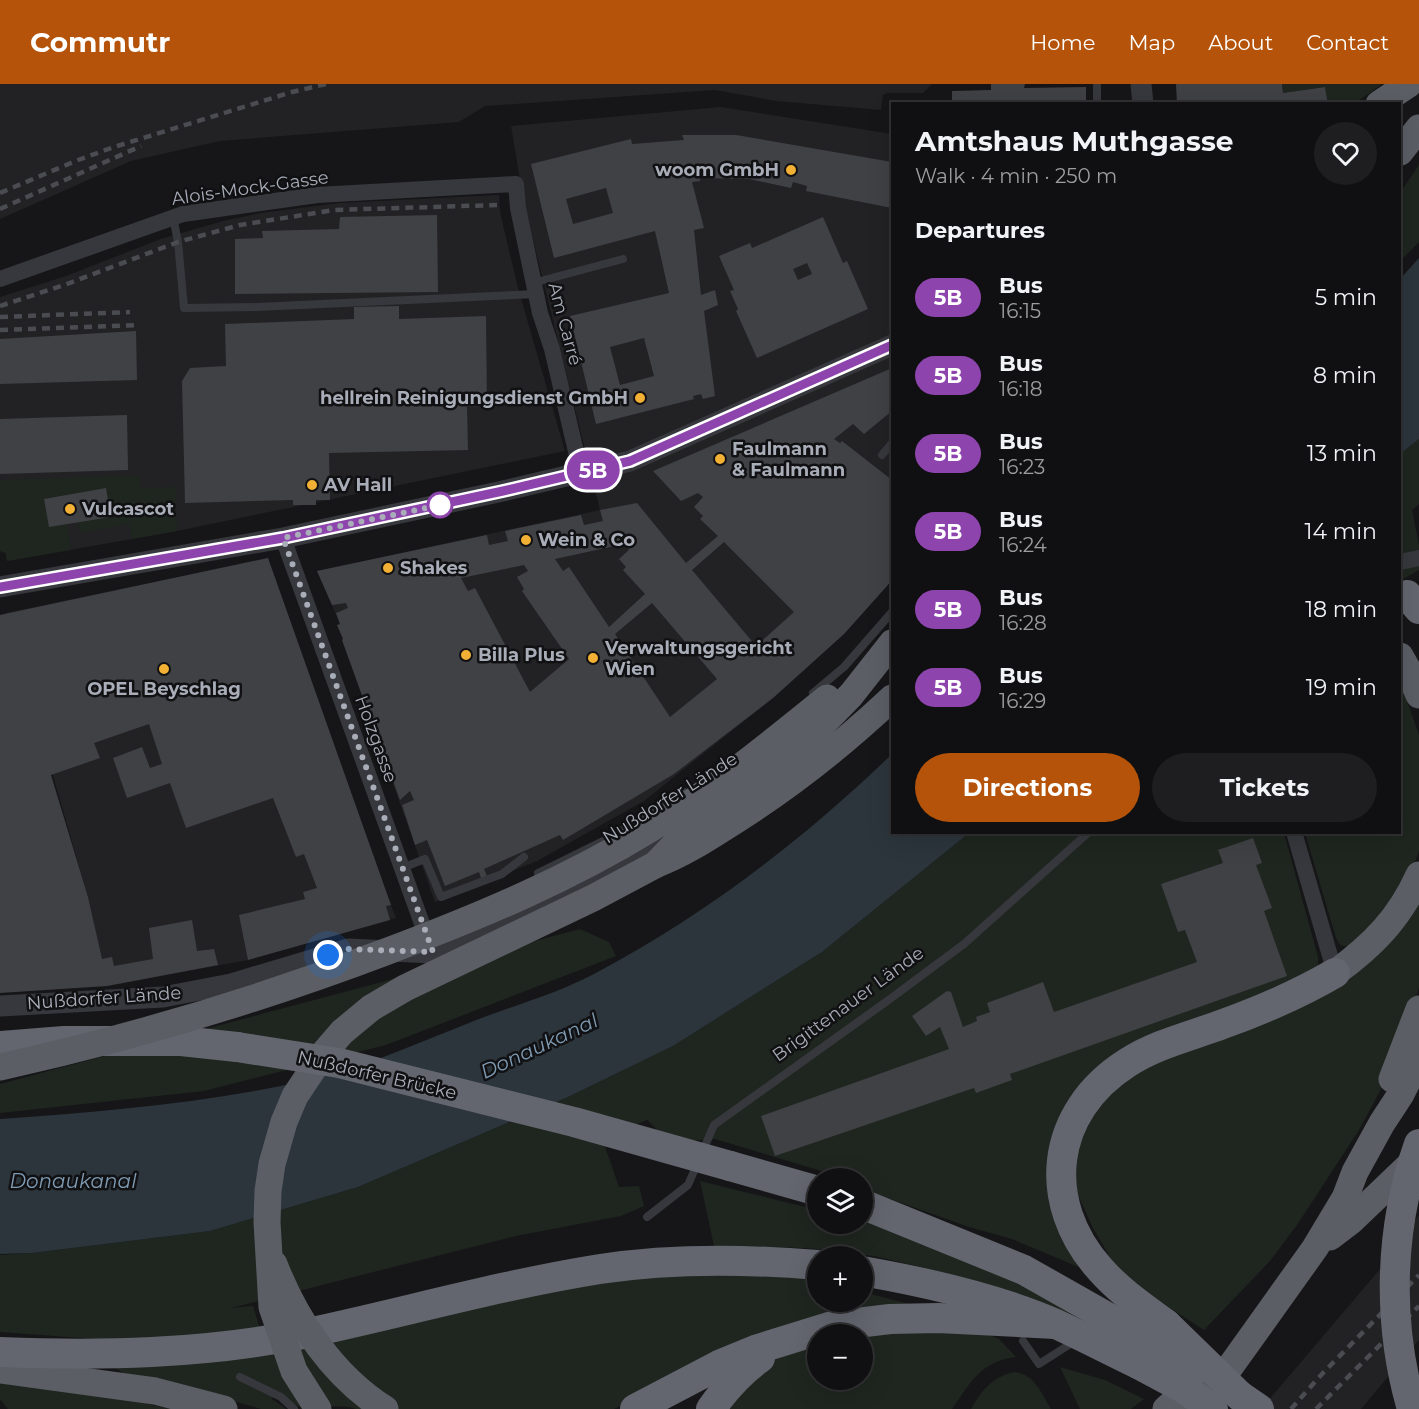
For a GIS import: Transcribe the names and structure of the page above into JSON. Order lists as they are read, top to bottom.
{
  "streets": {
    "highway": ["Nußdorfer Brücke"],
    "street": [
      "Alois-Mock-Gasse",
      "Am Carré",
      "Holzgasse",
      "Nußdorfer Lände"
    ],
    "lane": ["Brigittenauer Lände"]
  },
  "crossings": [
    ["Alois-Mock-Gasse", "Am Carré"],
    ["Holzgasse", "Nußdorfer Lände"]
  ],
  "water": ["Donaukanal"],
  "places": [
    "woom GmbH",
    "hellrein Reinigungsdienst GmbH",
    "Faulmann & Faulmann",
    "AV Hall",
    "Vulcascot",
    "Wein & Co",
    "Shakes",
    "Billa Plus",
    "Verwaltungsgericht Wien",
    "OPEL Beyschlag"
  ],
  "lines": ["bus line 5B"],
  "page": {
    "header": "Commutr",
    "nav": [
      "Home",
      "Map",
      "About",
      "Contact"
    ],
    "on_map": "5B",
    "heading": [
      ["Amtshaus Muthgasse", "Walk · 4 min · 250 m"],
      "Departures"
    ],
    "list": [
      {
        "mark": "5B",
        "name": "Bus",
        "note": "16:15",
        "value": "5 min"
      },
      {
        "mark": "5B",
        "name": "Bus",
        "note": "16:18",
        "value": "8 min"
      },
      {
        "mark": "5B",
        "name": "Bus",
        "note": "16:23",
        "value": "13 min"
      },
      {
        "mark": "5B",
        "name": "Bus",
        "note": "16:24",
        "value": "14 min"
      },
      {
        "mark": "5B",
        "name": "Bus",
        "note": "16:28",
        "value": "18 min"
      },
      {
        "mark": "5B",
        "name": "Bus",
        "note": "16:29",
        "value": "19 min"
      }
    ],
    "buttons": ["Directions", "Tickets"],
    "map_buttons": ["+", "−"]
  }
}
